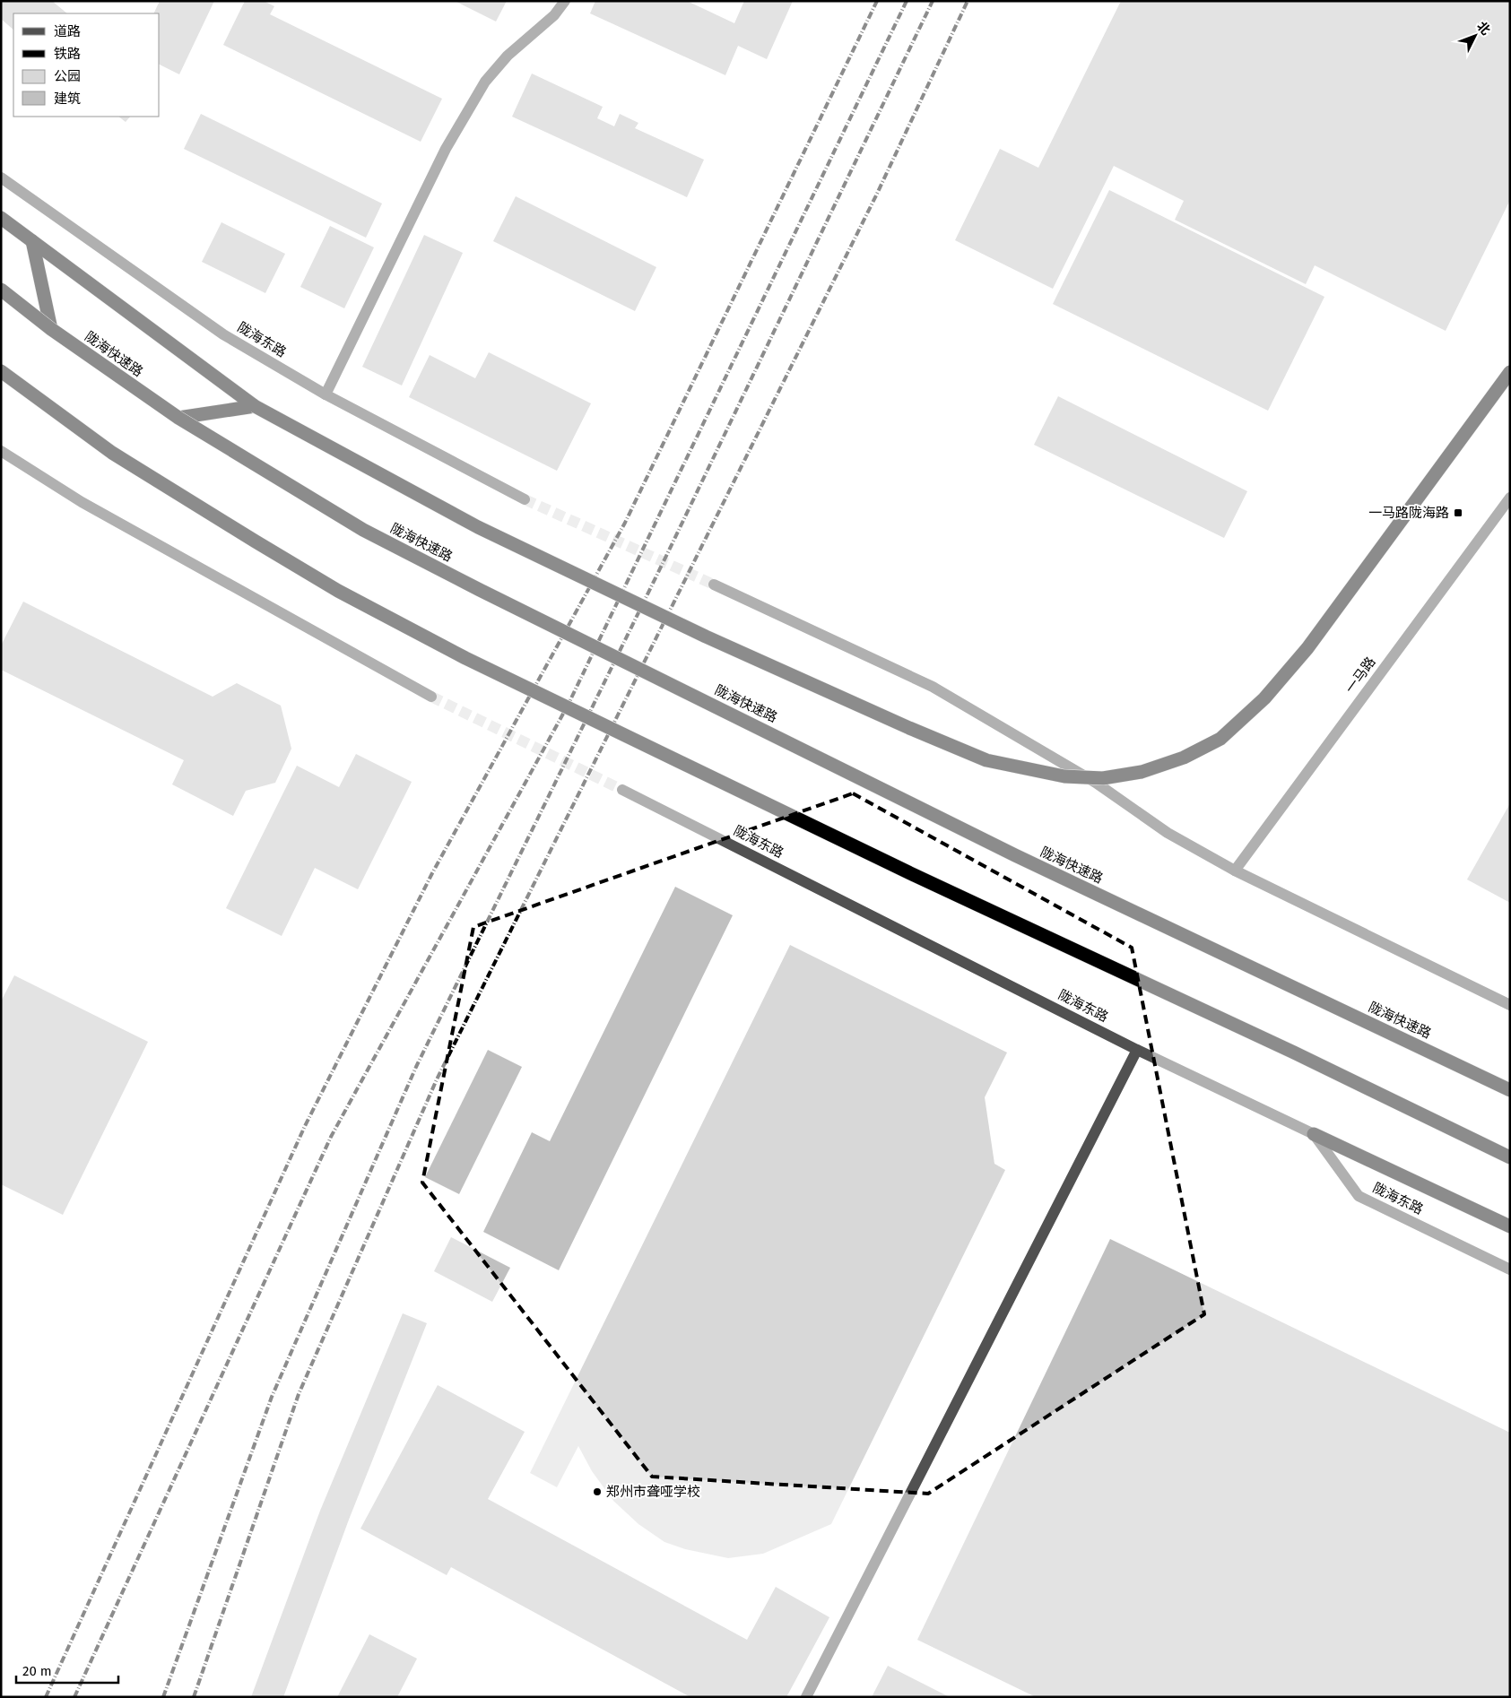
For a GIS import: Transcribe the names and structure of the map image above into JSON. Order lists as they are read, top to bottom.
{
  "streets": {
    "highway": ["陇海快速路"],
    "street": ["陇海东路", "一马路"]
  },
  "places": {
    "transit": ["一马路陇海路"],
    "other": ["郑州市聋哑学校"]
  },
  "legend": [
    "道路",
    "铁路",
    "公园",
    "建筑"
  ],
  "scale_bar": "20 m",
  "north": "top right"
}
